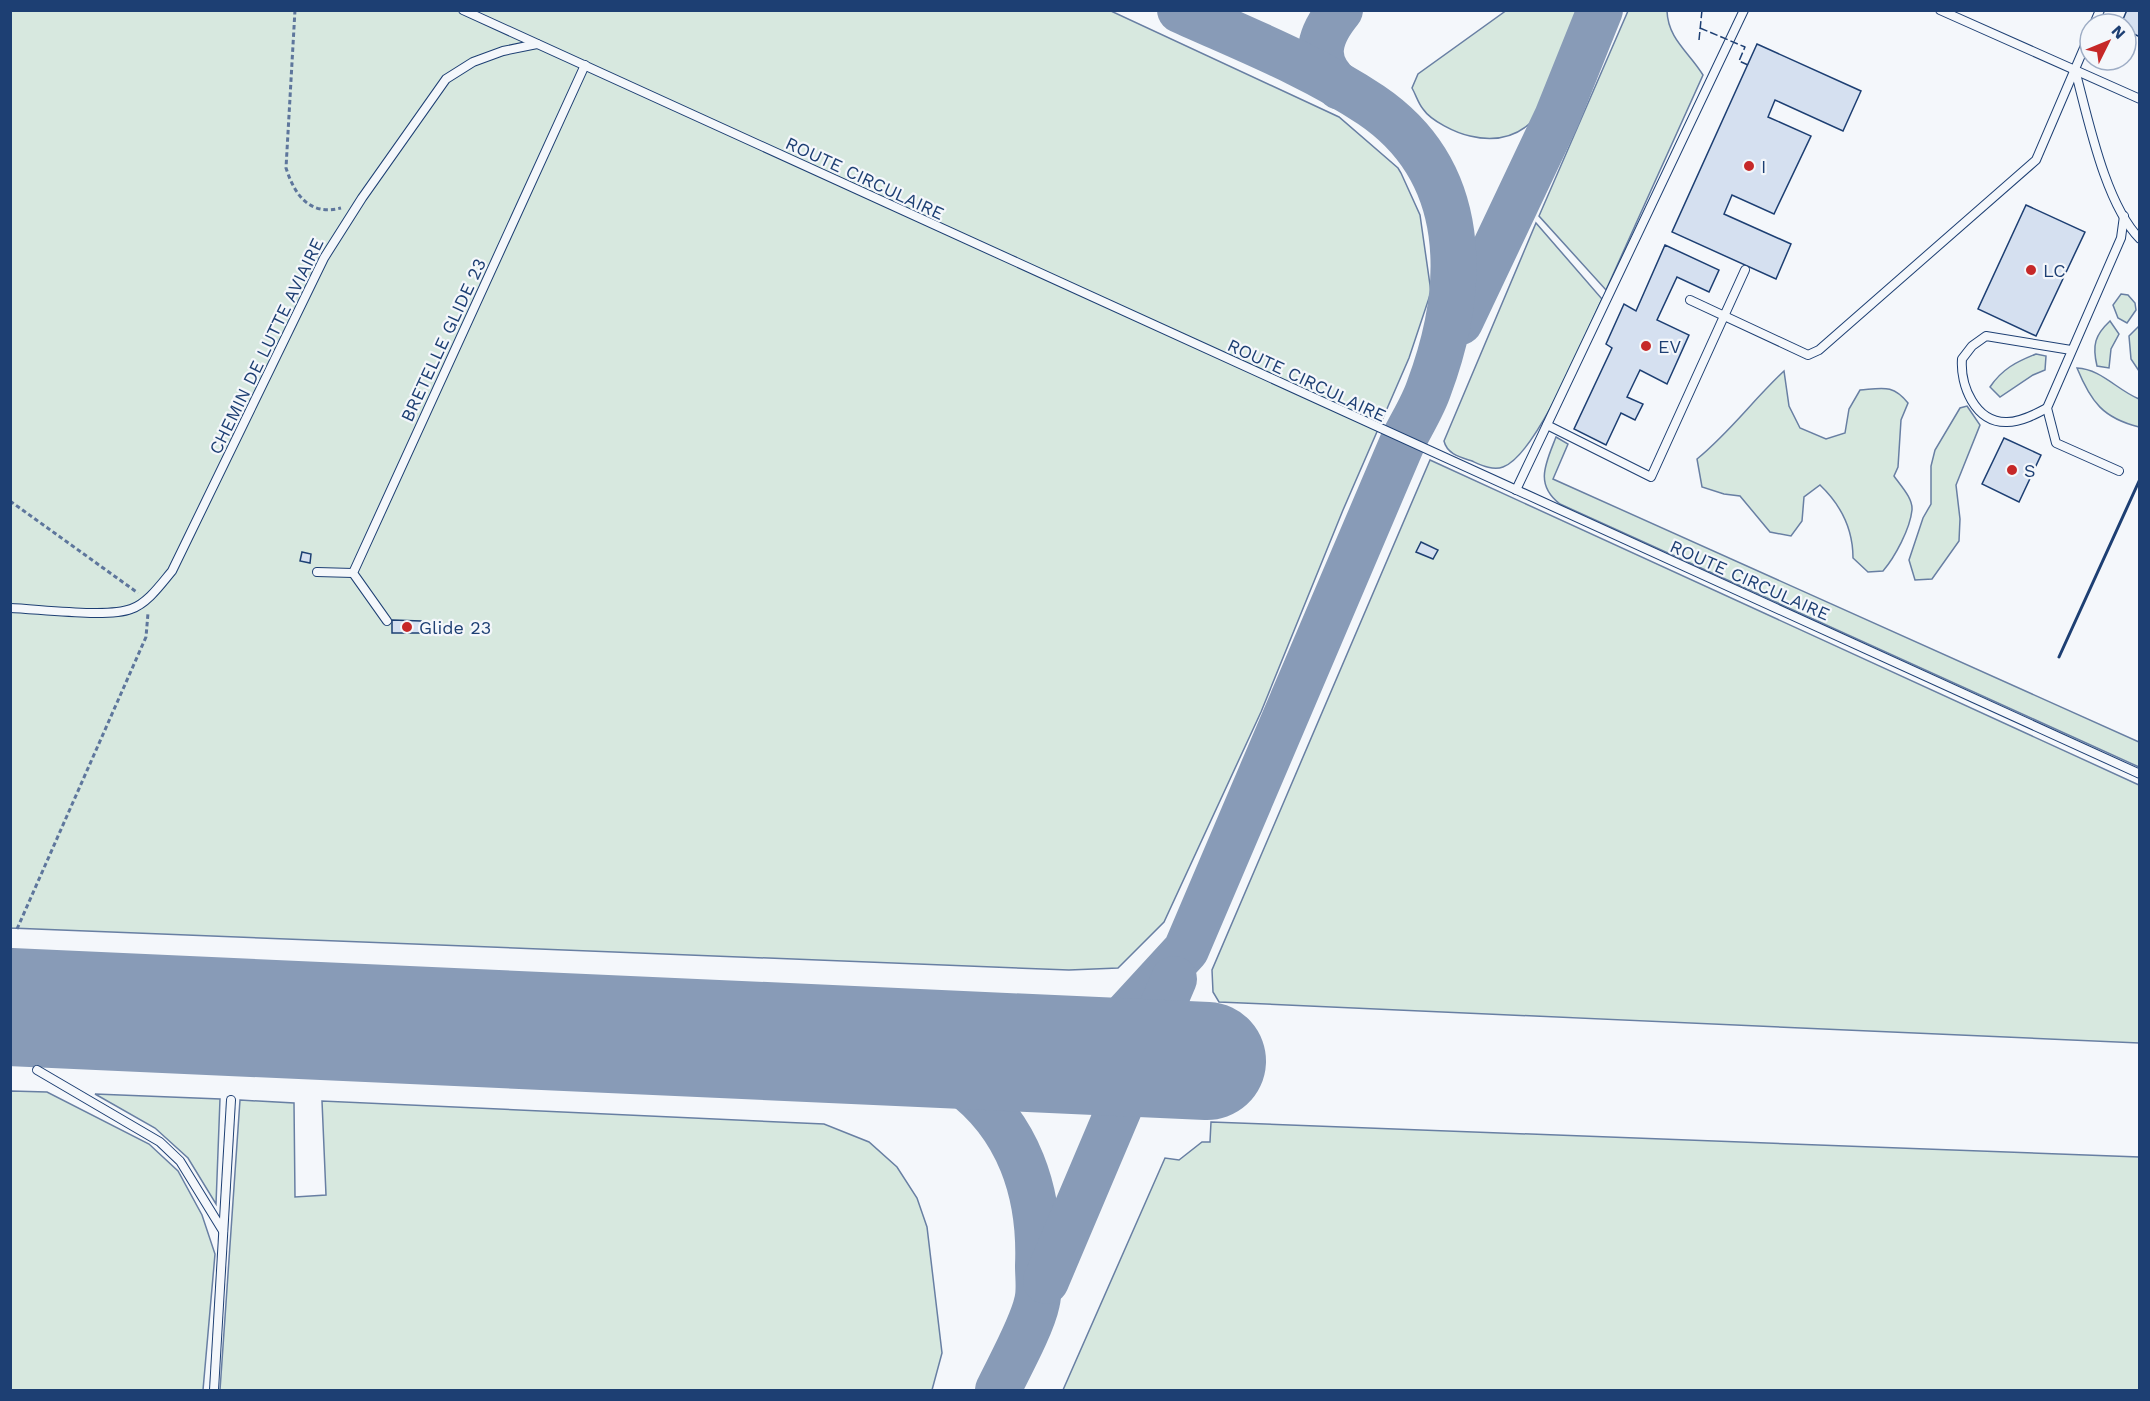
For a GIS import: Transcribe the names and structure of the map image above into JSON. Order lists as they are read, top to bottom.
{
  "streets": {
    "lane": ["ROUTE CIRCULAIRE", "BRETELLE GLIDE 23", "CHEMIN DE LUTTE AVIAIRE"]
  },
  "crossings": [
    ["ROUTE CIRCULAIRE", "BRETELLE GLIDE 23"],
    ["ROUTE CIRCULAIRE", "CHEMIN DE LUTTE AVIAIRE"]
  ],
  "places": [
    "I",
    "LC",
    "EV",
    "S",
    "Glide 23"
  ],
  "north": "top right"
}
